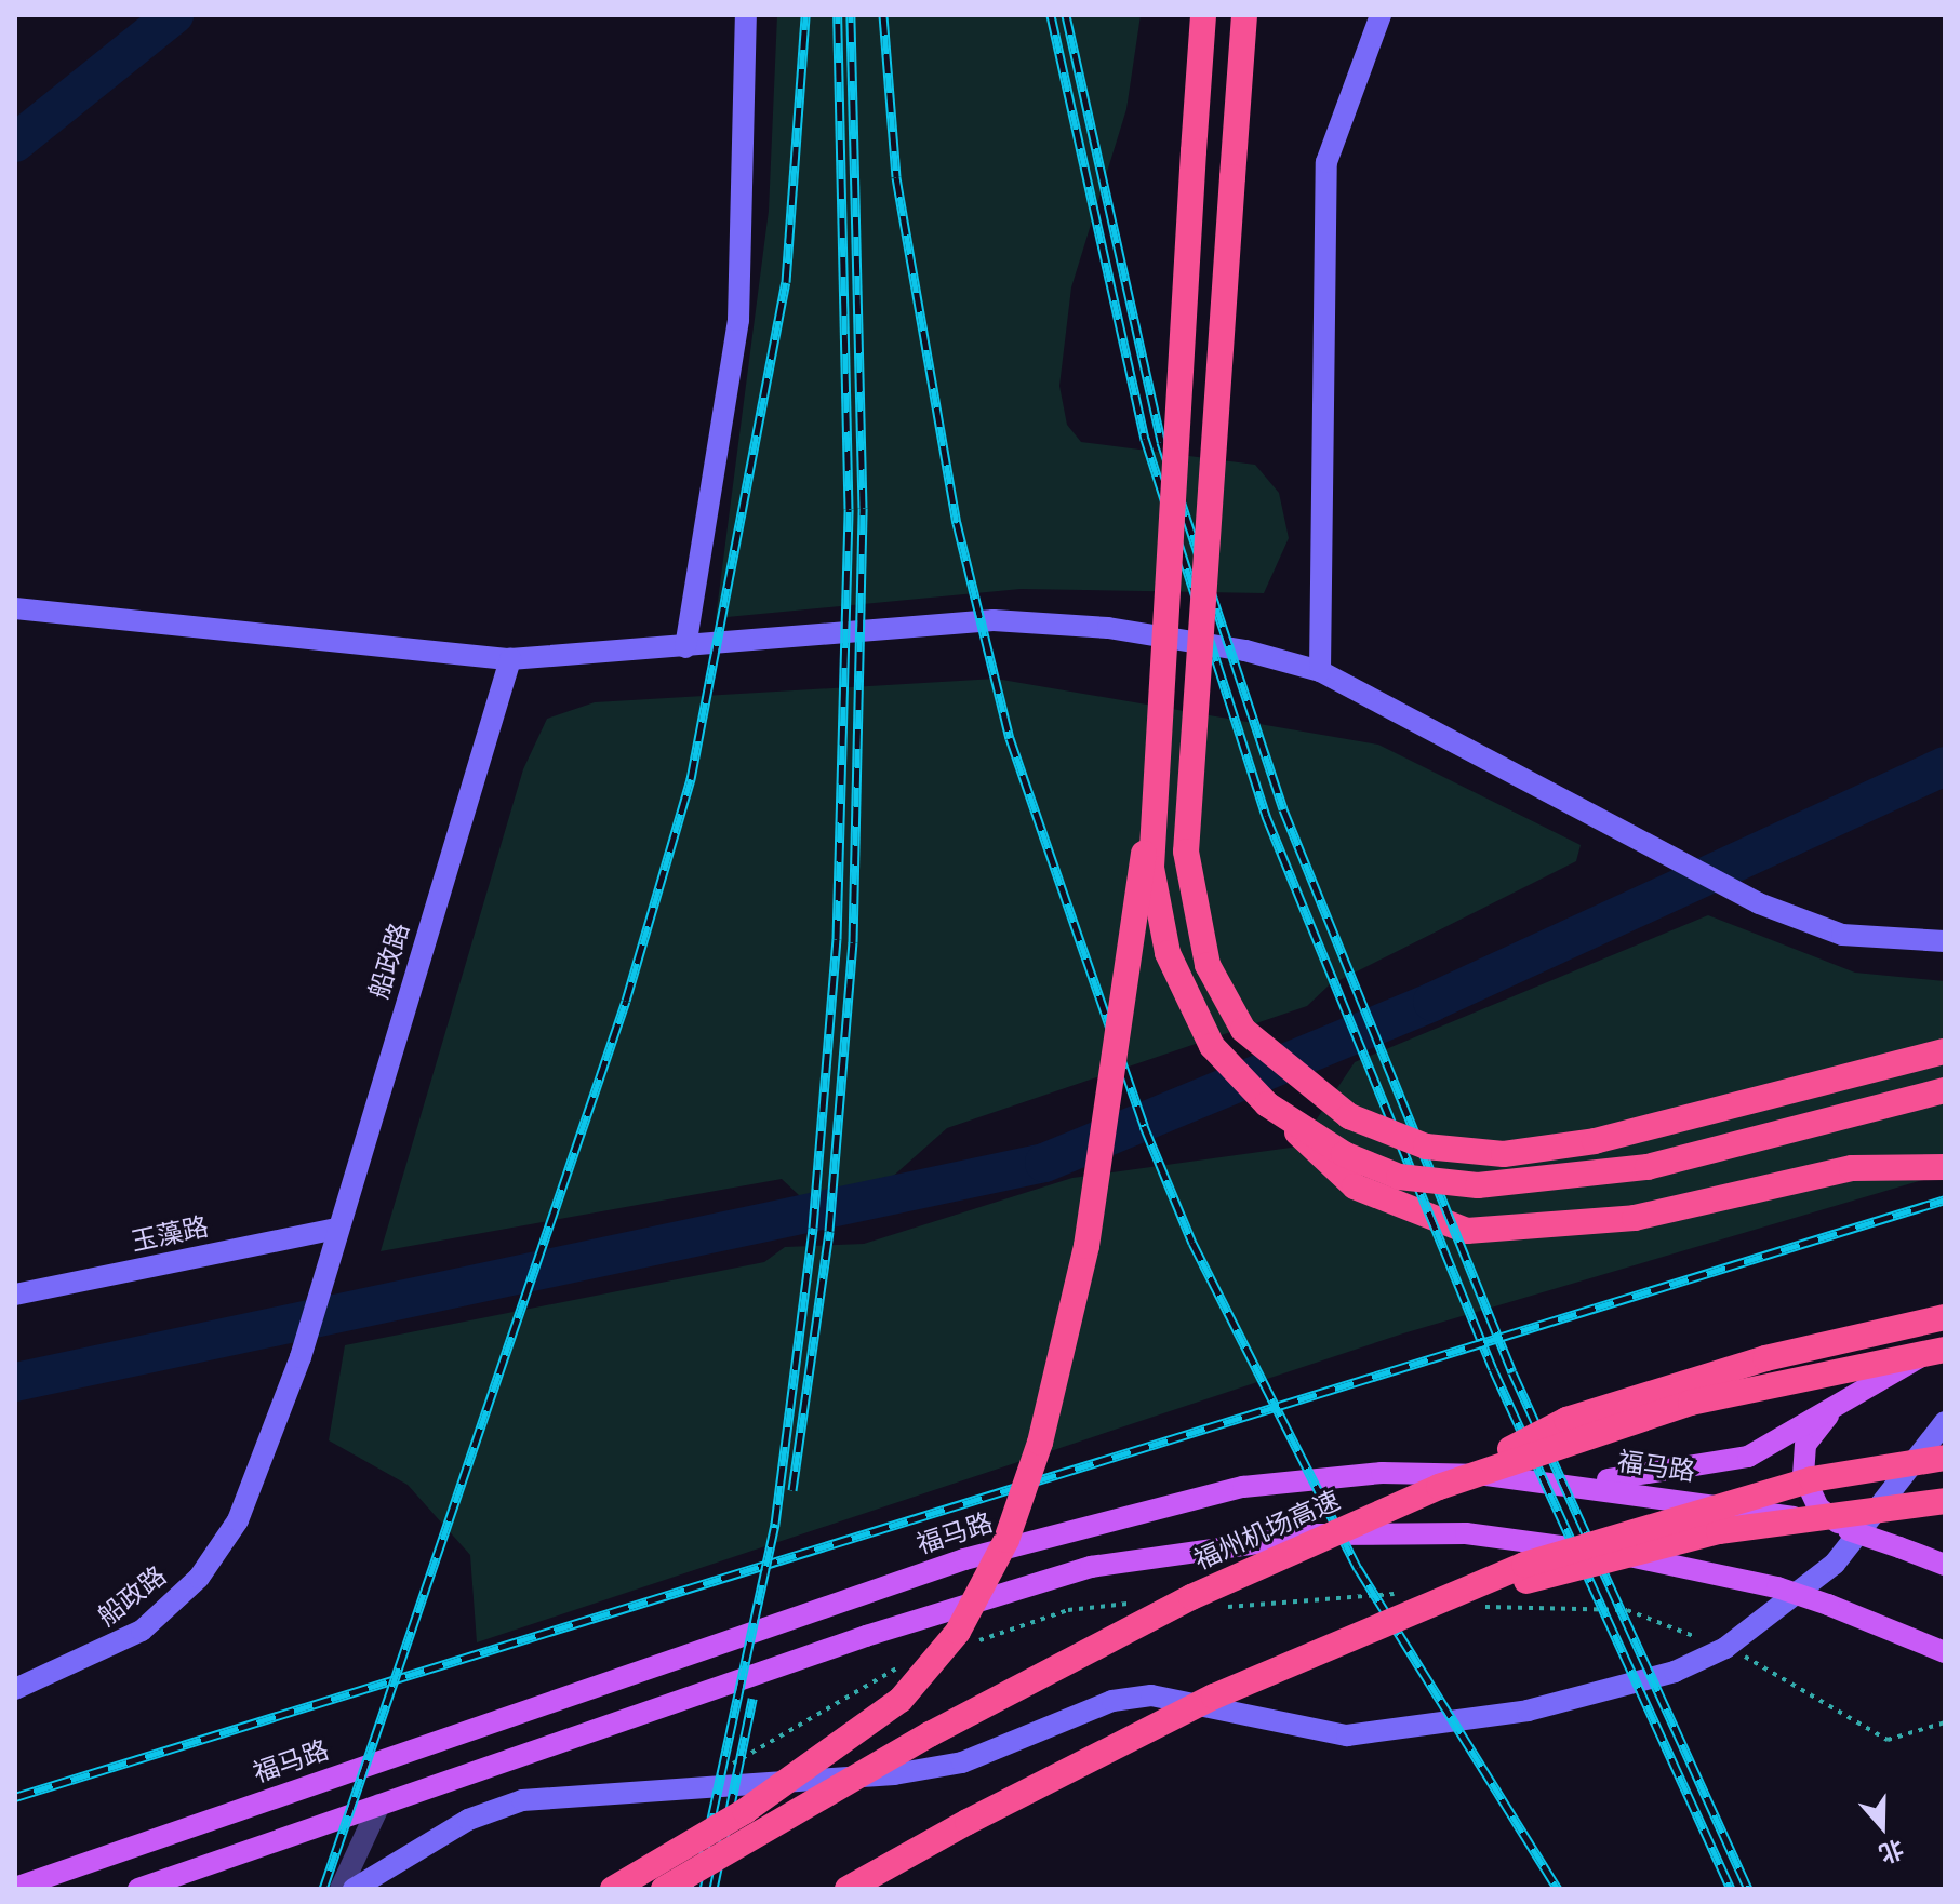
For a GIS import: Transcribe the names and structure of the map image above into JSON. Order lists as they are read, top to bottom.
{
  "streets": {
    "highway": ["福州机场高速"],
    "main road": ["福马路"],
    "street": ["船政路", "玉藻路"]
  },
  "crossings": [
    ["船政路", "玉藻路"]
  ],
  "north": "bottom"
}
